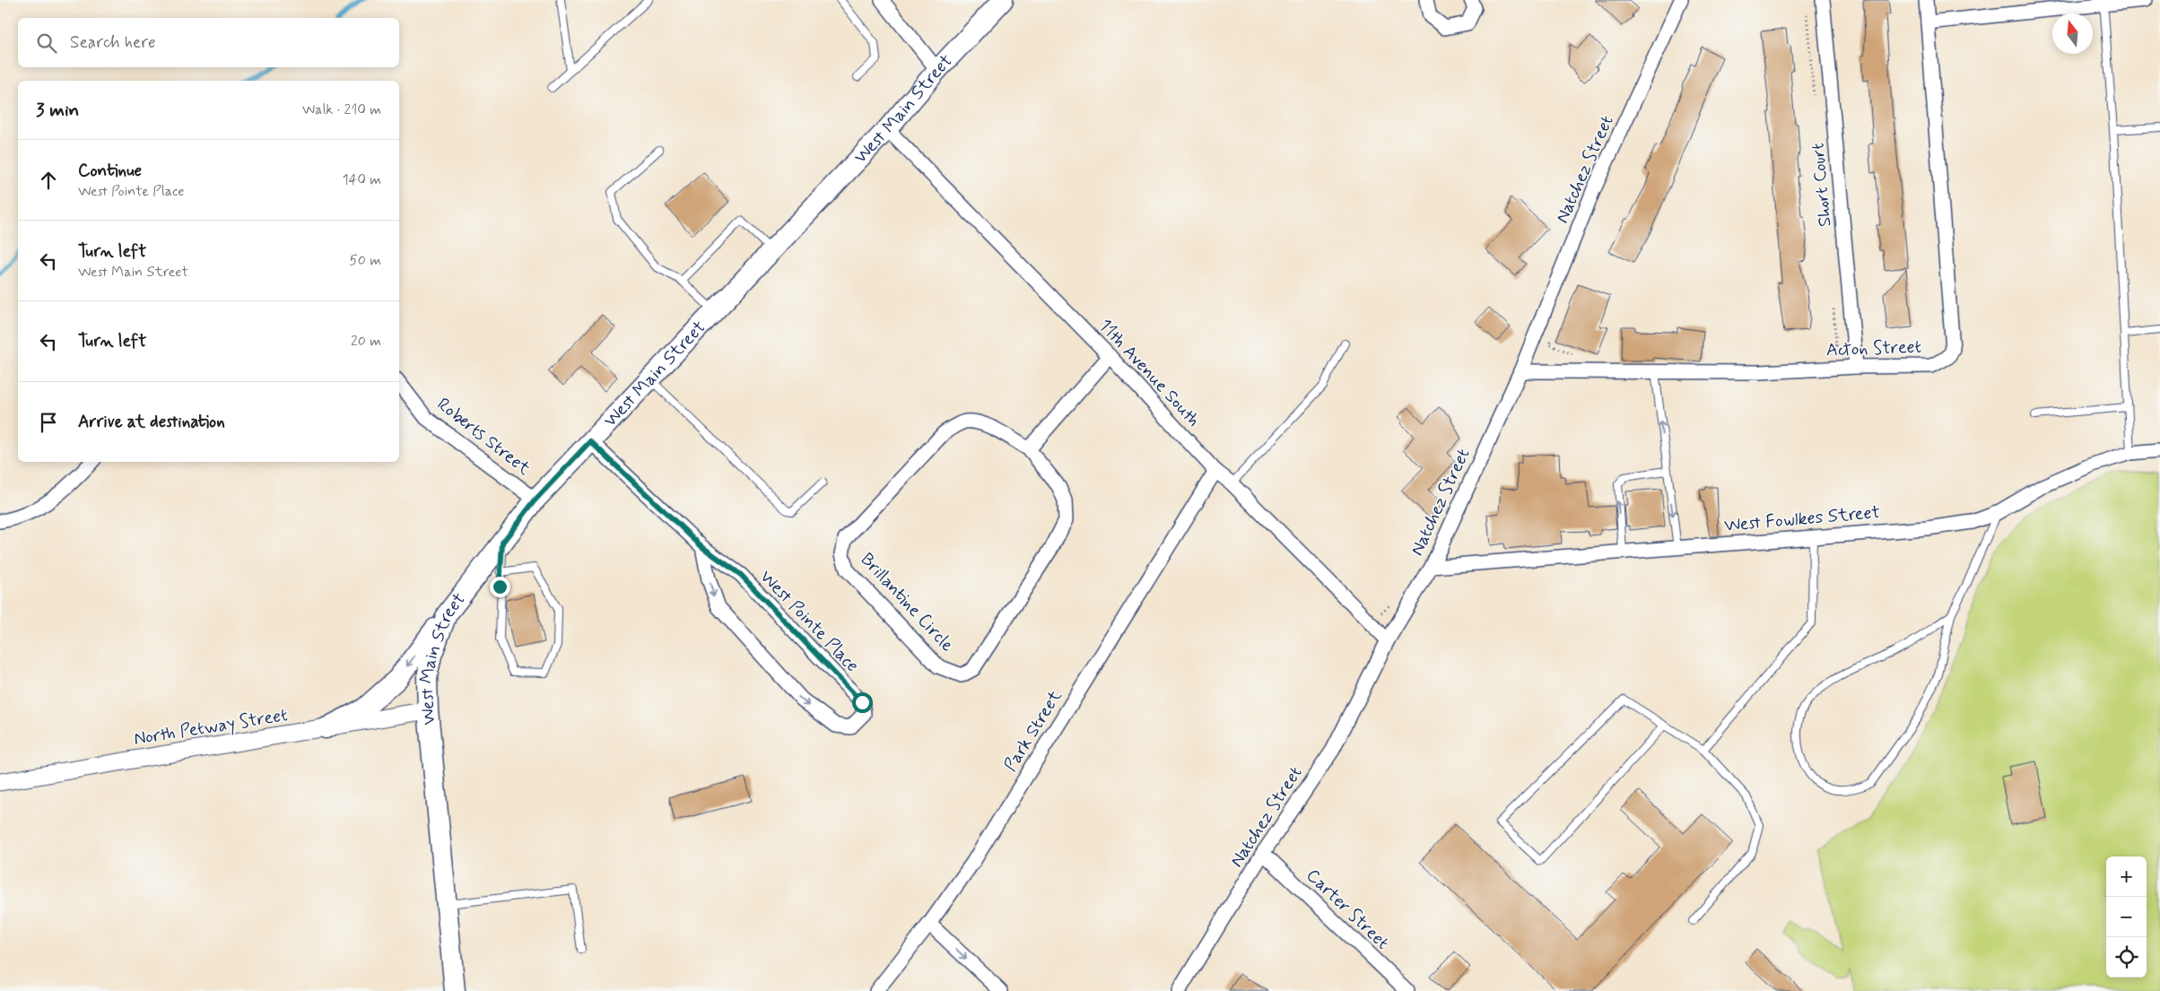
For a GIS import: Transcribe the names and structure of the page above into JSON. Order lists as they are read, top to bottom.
{
  "streets": {
    "main road": ["West Main Street"],
    "street": [
      "Natchez Street",
      "Short Court",
      "Acton Street",
      "11th Avenue South",
      "Roberts Street",
      "West Fowlkes Street",
      "Brillantine Circle",
      "West Pointe Place",
      "North Petway Street",
      "Park Street",
      "Carter Street"
    ]
  },
  "crossings": [
    ["West Main Street", "11th Avenue South"],
    ["West Main Street", "Roberts Street"],
    ["West Main Street", "West Pointe Place"],
    ["West Main Street", "North Petway Street"],
    ["Natchez Street", "Acton Street"],
    ["Natchez Street", "11th Avenue South"],
    ["Natchez Street", "West Fowlkes Street"],
    ["Natchez Street", "Carter Street"],
    ["Short Court", "Acton Street"],
    ["11th Avenue South", "Park Street"]
  ],
  "north": "top",
  "page": {
    "search": "Search here",
    "heading": ["3 min", "Walk · 210 m"],
    "list": [
      ["Continue", "West Pointe Place", "140 m"],
      ["Turn left", "West Main Street", "50 m"],
      ["Turn left", "20 m"],
      "Arrive at destination"
    ],
    "map_buttons": ["+", "−"]
  }
}
